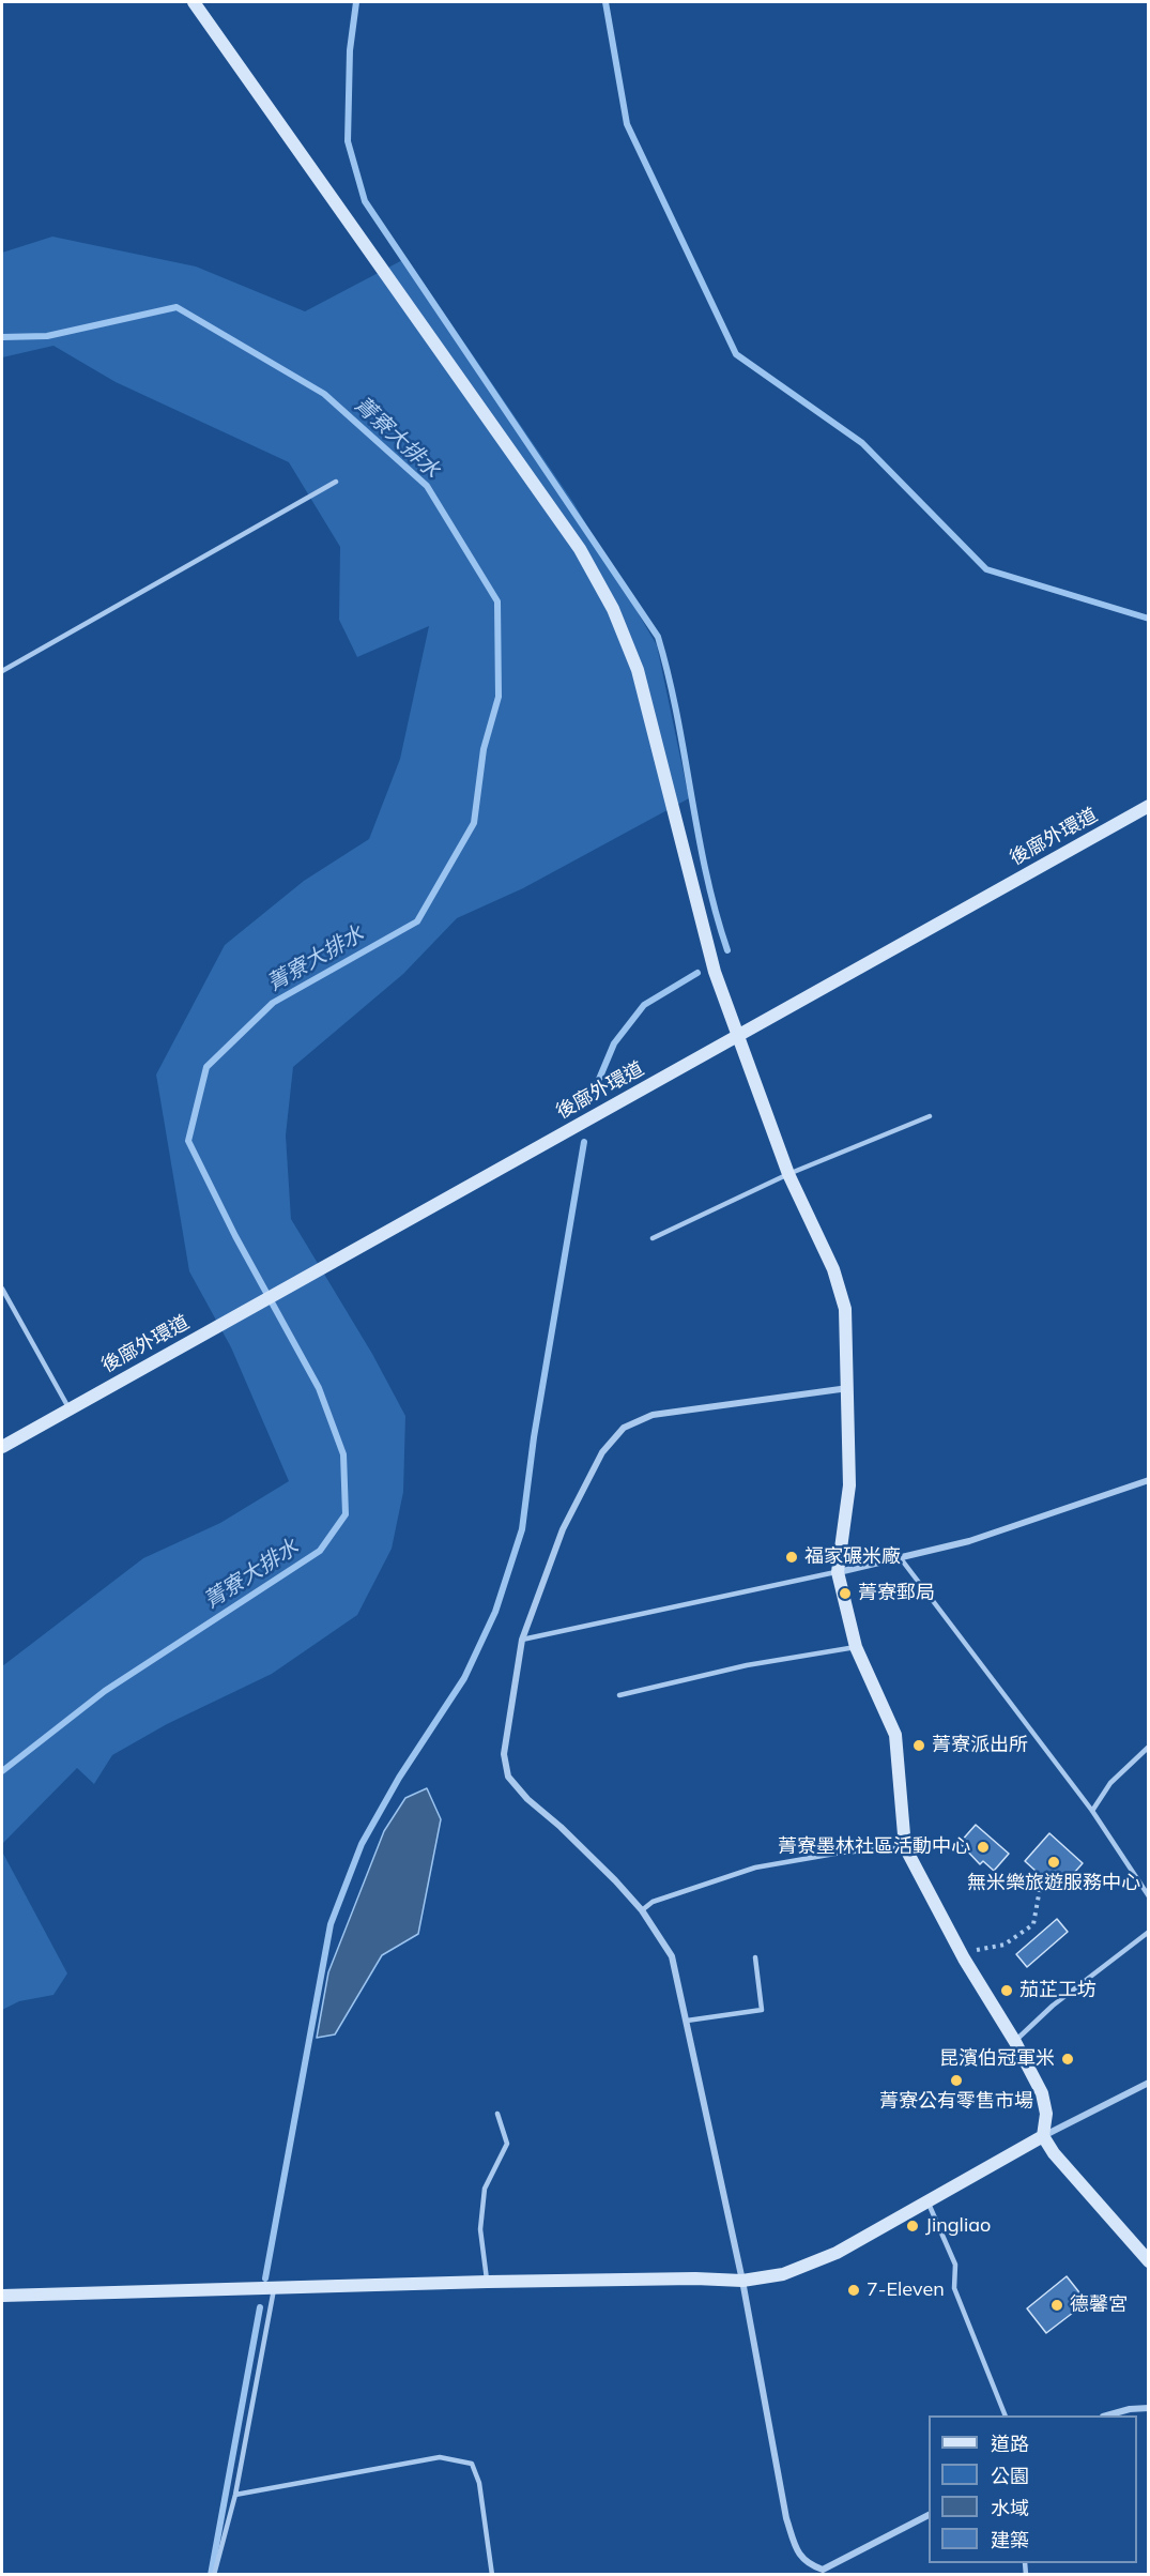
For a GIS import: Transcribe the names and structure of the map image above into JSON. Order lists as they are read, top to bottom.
{
  "streets": {
    "street": ["後廍外環道"]
  },
  "water": ["菁寮大排水"],
  "places": [
    "福家碾米廠",
    "菁寮郵局",
    "菁寮派出所",
    "菁寮墨林社區活動中心",
    "無米樂旅遊服務中心",
    "茄芷工坊",
    "昆濱伯冠軍米",
    "菁寮公有零售市場",
    "Jingliao",
    "7-Eleven",
    "德馨宮"
  ],
  "legend": [
    "道路",
    "公園",
    "水域",
    "建築"
  ]
}
